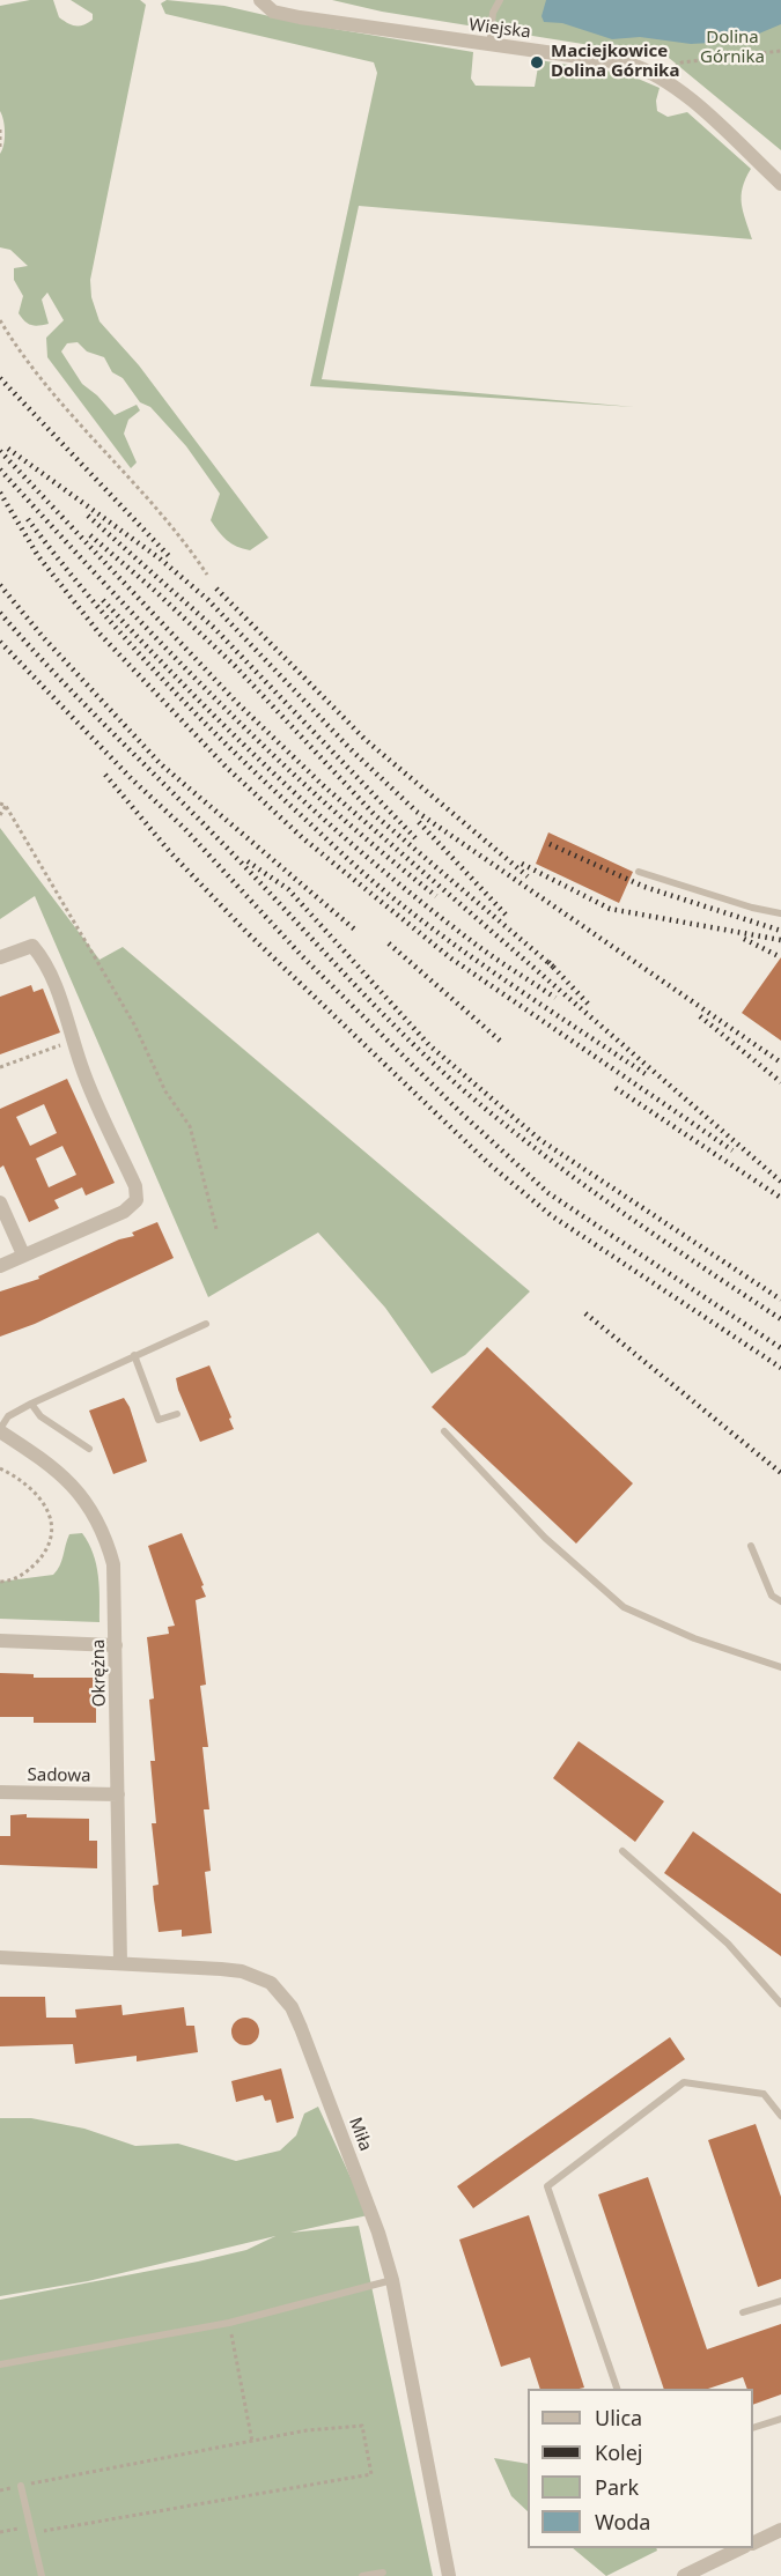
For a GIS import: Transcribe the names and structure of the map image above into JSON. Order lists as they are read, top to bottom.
{
  "streets": {
    "street": [
      "Wiejska",
      "Okrężna",
      "Sadowa",
      "Miła"
    ]
  },
  "crossings": [
    ["Okrężna", "Sadowa"],
    ["Okrężna", "Miła"]
  ],
  "parks": ["Dolina Górnika"],
  "places": ["Maciejkowice Dolina Górnika"],
  "legend": [
    "Ulica",
    "Kolej",
    "Park",
    "Woda"
  ]
}
